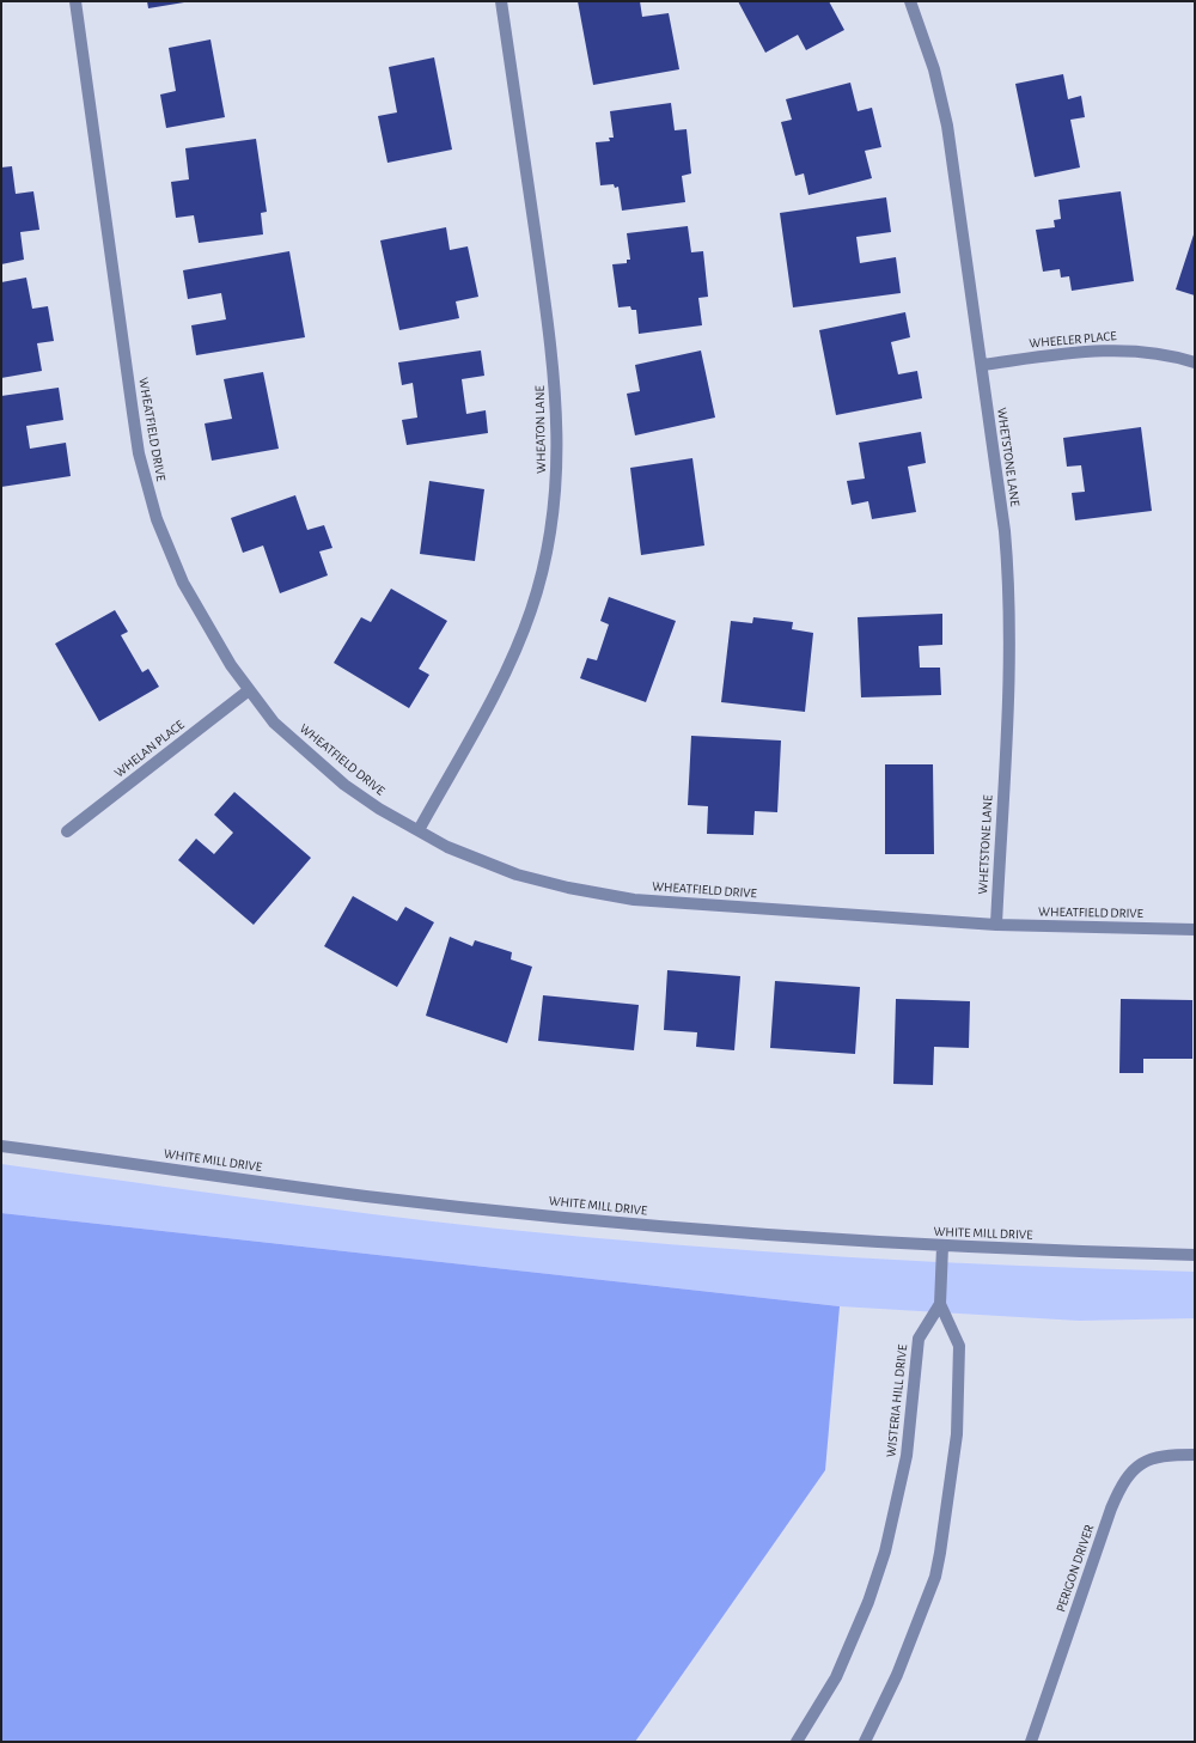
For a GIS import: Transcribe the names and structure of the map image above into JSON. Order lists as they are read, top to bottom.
{
  "streets": {
    "street": [
      "WHEELER PLACE",
      "WHEATFIELD DRIVE",
      "WHEATON LANE",
      "WHETSTONE LANE",
      "WHELAN PLACE",
      "WHITE MILL DRIVE",
      "WISTERIA HILL DRIVE",
      "PERIGON DRIVER"
    ]
  },
  "crossings": [
    ["WHEELER PLACE", "WHETSTONE LANE"],
    ["WHEATFIELD DRIVE", "WHEATON LANE"],
    ["WHEATFIELD DRIVE", "WHETSTONE LANE"],
    ["WHEATFIELD DRIVE", "WHELAN PLACE"]
  ]
}
